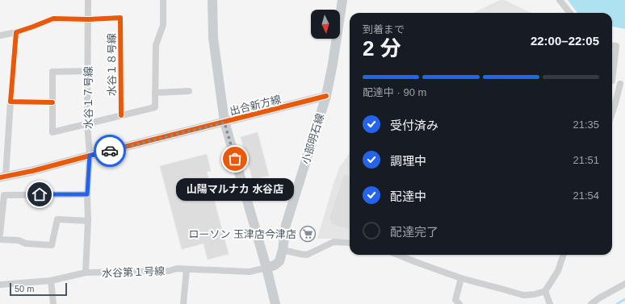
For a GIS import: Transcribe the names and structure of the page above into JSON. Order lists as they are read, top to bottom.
{
  "streets": {
    "main road": ["小部明石線"],
    "street": [
      "水谷１８号線",
      "水谷１７号線",
      "出合新方線",
      "水谷第１号線"
    ]
  },
  "crossings": [
    ["水谷１８号線", "水谷１７号線"],
    ["水谷１７号線", "出合新方線"],
    ["水谷１７号線", "水谷第１号線"],
    ["出合新方線", "小部明石線"],
    ["小部明石線", "水谷第１号線"]
  ],
  "places": {
    "other": ["山陽マルナカ 水谷店"],
    "supermarket": ["ローソン 玉津店今津店"]
  },
  "scale_bar": "50 m",
  "north": "bottom",
  "page": {
    "heading": ["2 分", "到着まで", "22:00–22:05"],
    "bar": "配達中 · 90 m",
    "list": [
      ["受付済み", "21:35"],
      ["調理中", "21:51"],
      ["配達中", "21:54"],
      "配達完了"
    ],
    "bubble": "山陽マルナカ 水谷店",
    "scale": "50 m"
  }
}
